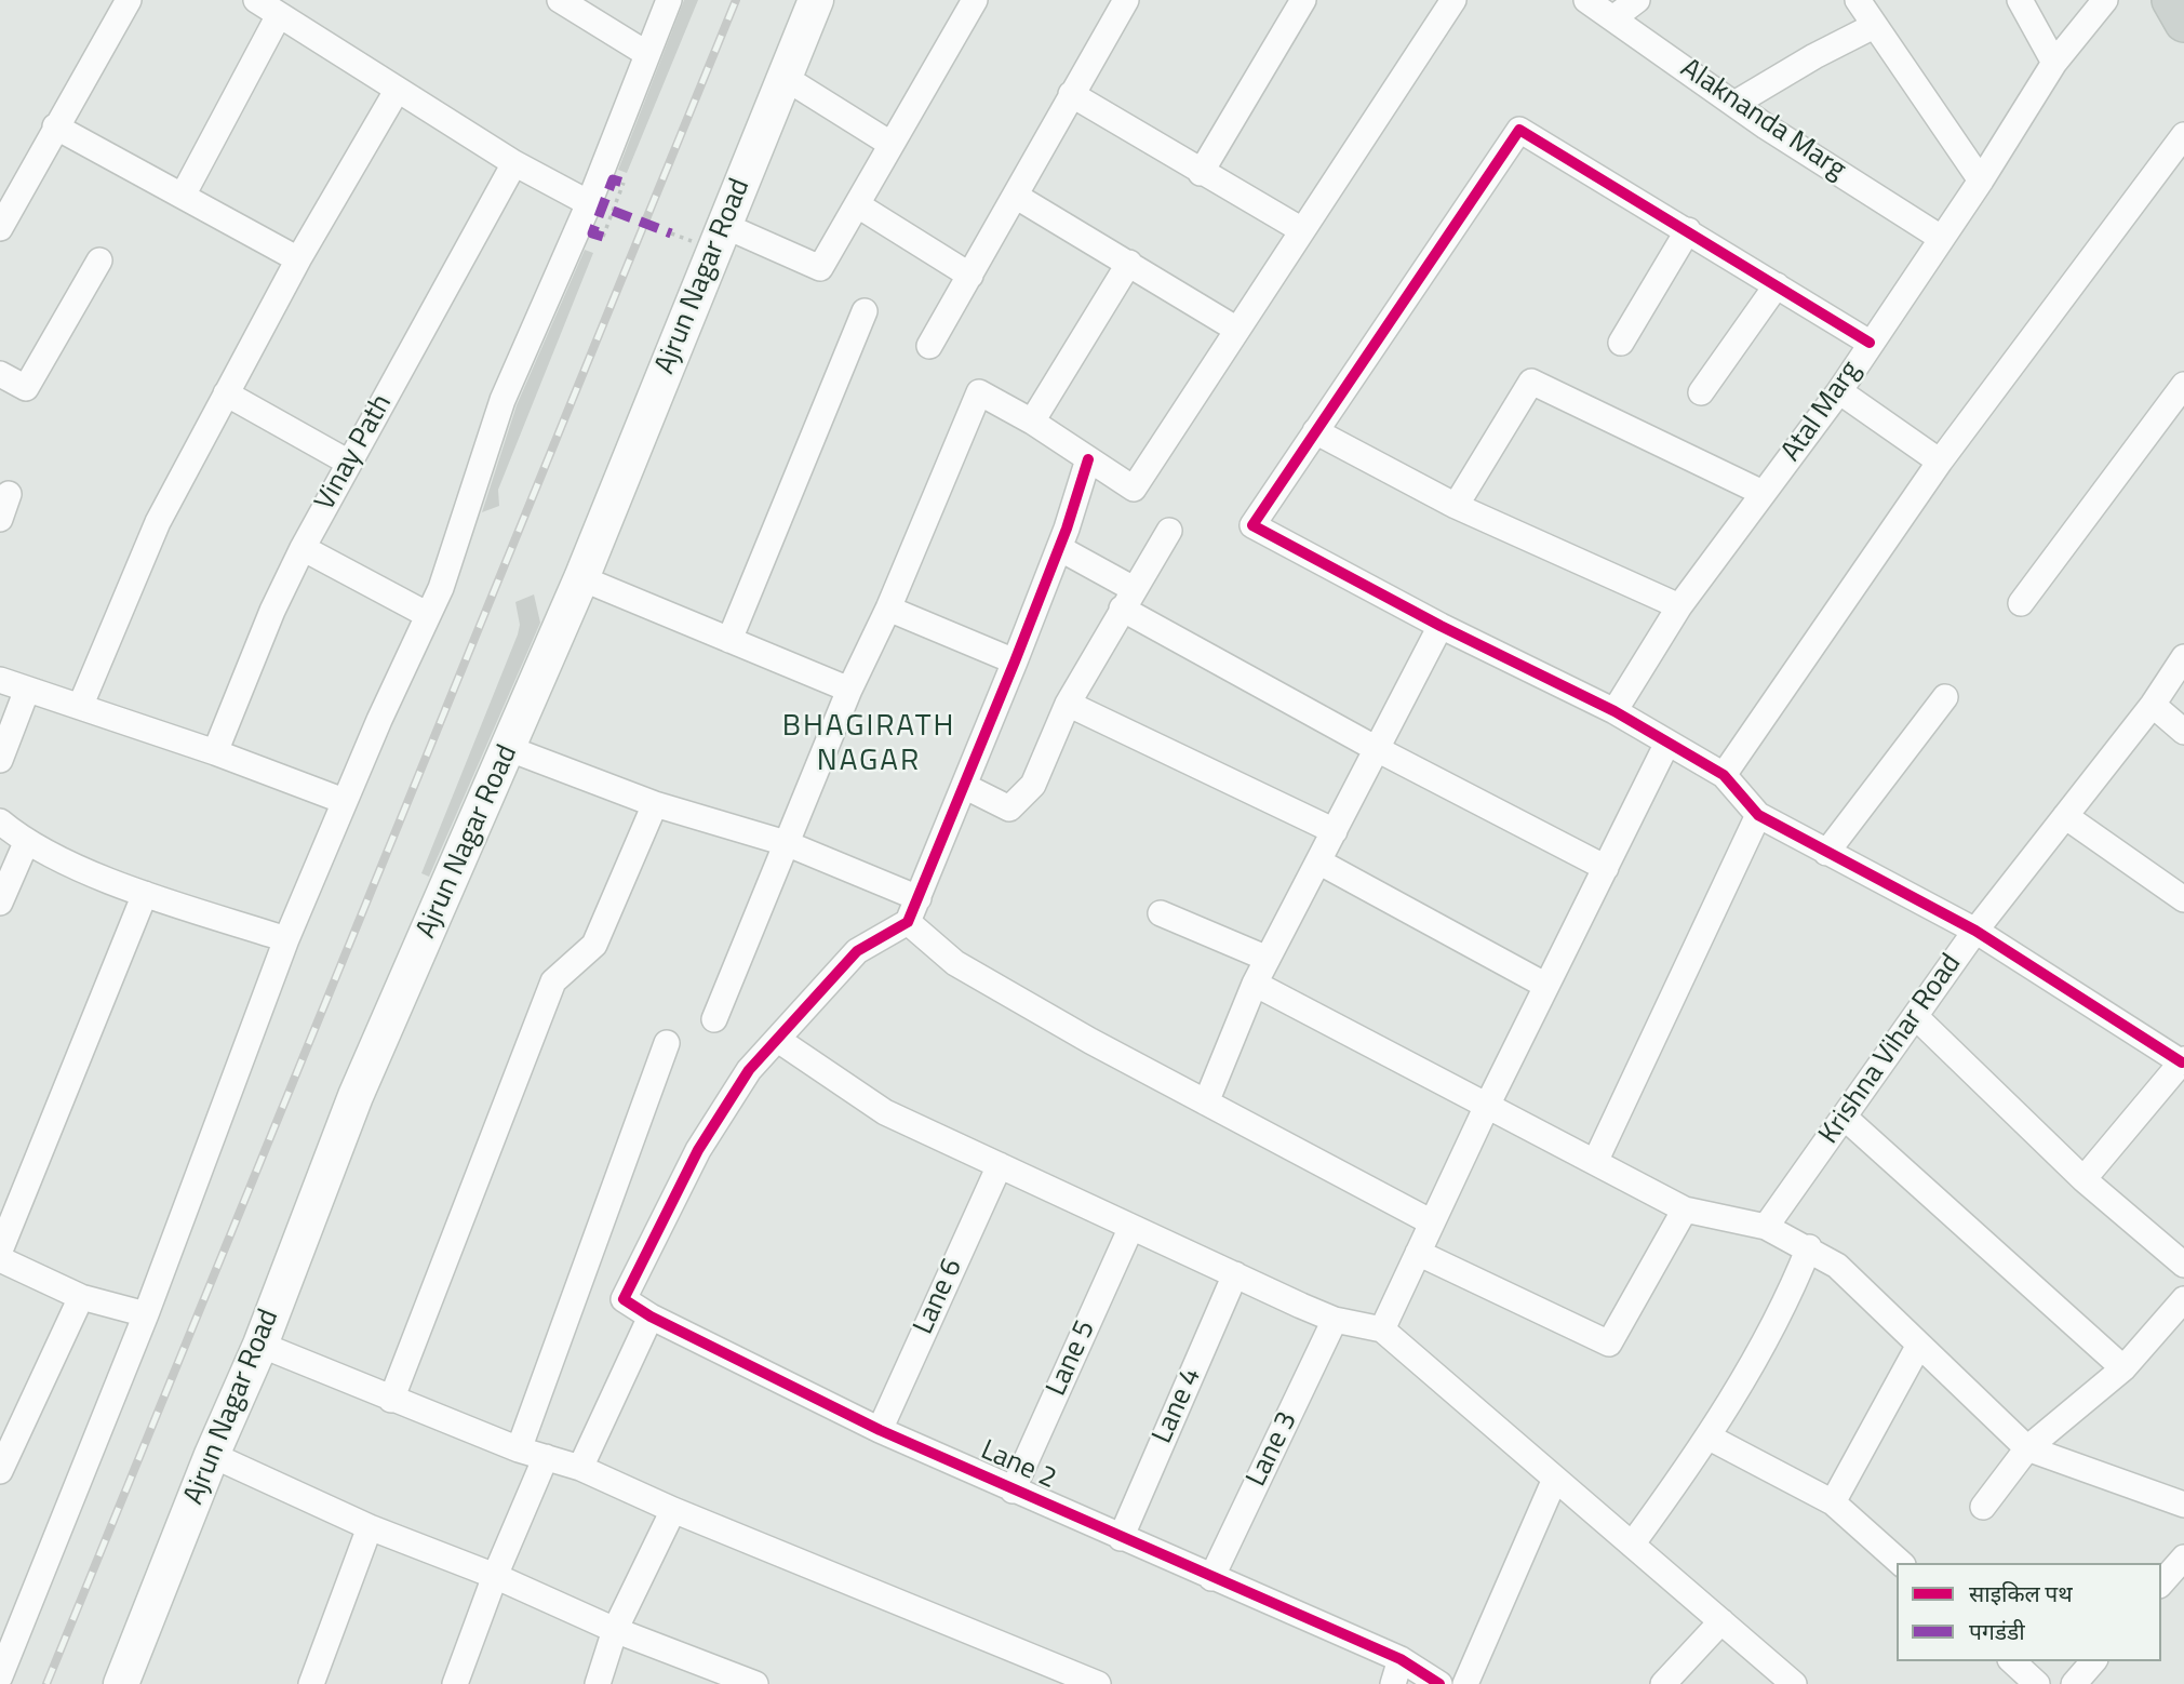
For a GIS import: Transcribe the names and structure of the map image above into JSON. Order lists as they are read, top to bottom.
{
  "streets": {
    "street": [
      "Alaknanda Marg",
      "Ajrun Nagar Road",
      "Atal Marg",
      "Vinay Path",
      "Krishna Vihar Road",
      "Lane 6",
      "Lane 5",
      "Lane 4",
      "Lane 3",
      "Lane 2"
    ]
  },
  "crossings": [
    ["Alaknanda Marg", "Atal Marg"],
    ["Lane 6", "Lane 2"],
    ["Lane 5", "Lane 2"],
    ["Lane 4", "Lane 2"],
    ["Lane 3", "Lane 2"]
  ],
  "districts": ["BHAGIRATH NAGAR"],
  "legend": ["साइकिल पथ", "पगडंडी"]
}
